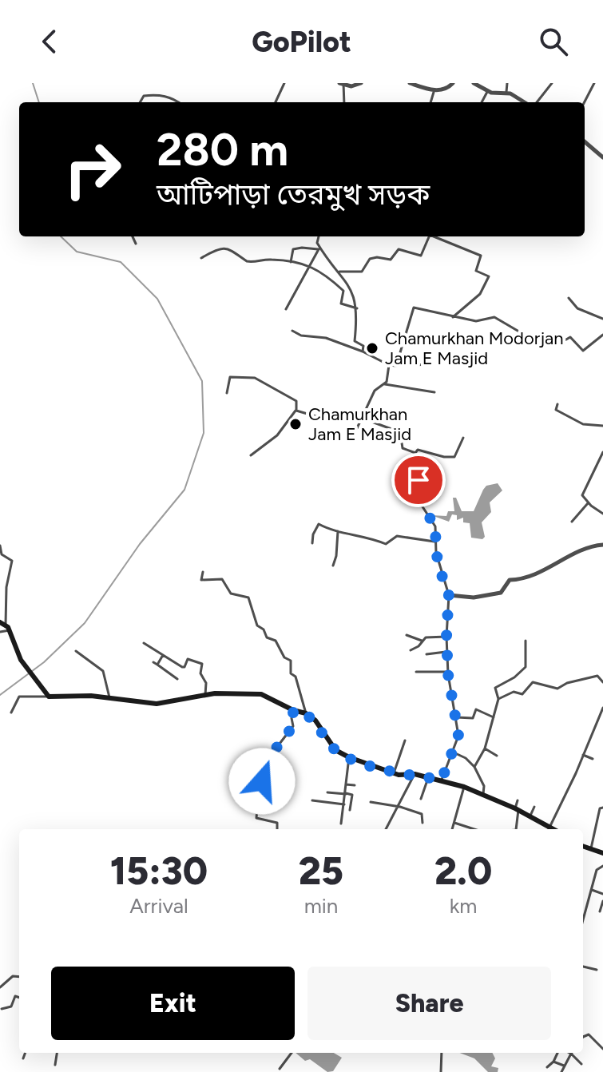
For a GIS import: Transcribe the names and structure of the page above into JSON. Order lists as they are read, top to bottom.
{
  "places": ["Chamurkhan Modorjan Jam E Masjid", "Chamurkhan Jam E Masjid"],
  "page": {
    "header": "GoPilot",
    "turn": ["280 m", "আটিপাড়া তেরমুখ সড়ক"],
    "eta": [
      "15:30",
      "Arrival",
      "25",
      "min",
      "2.0",
      "km"
    ],
    "buttons": ["Exit", "Share"]
  }
}
